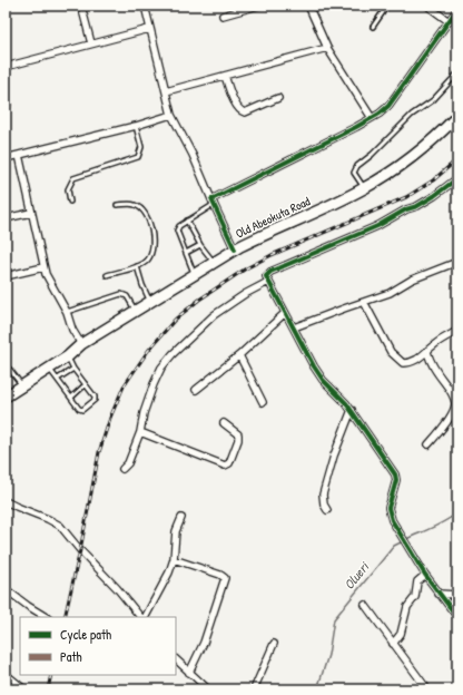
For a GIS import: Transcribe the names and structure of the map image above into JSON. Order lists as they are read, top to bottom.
{
  "streets": {
    "highway": ["Old Abeokuta Road"]
  },
  "water": ["Olueri"],
  "legend": ["Cycle path", "Path"]
}
